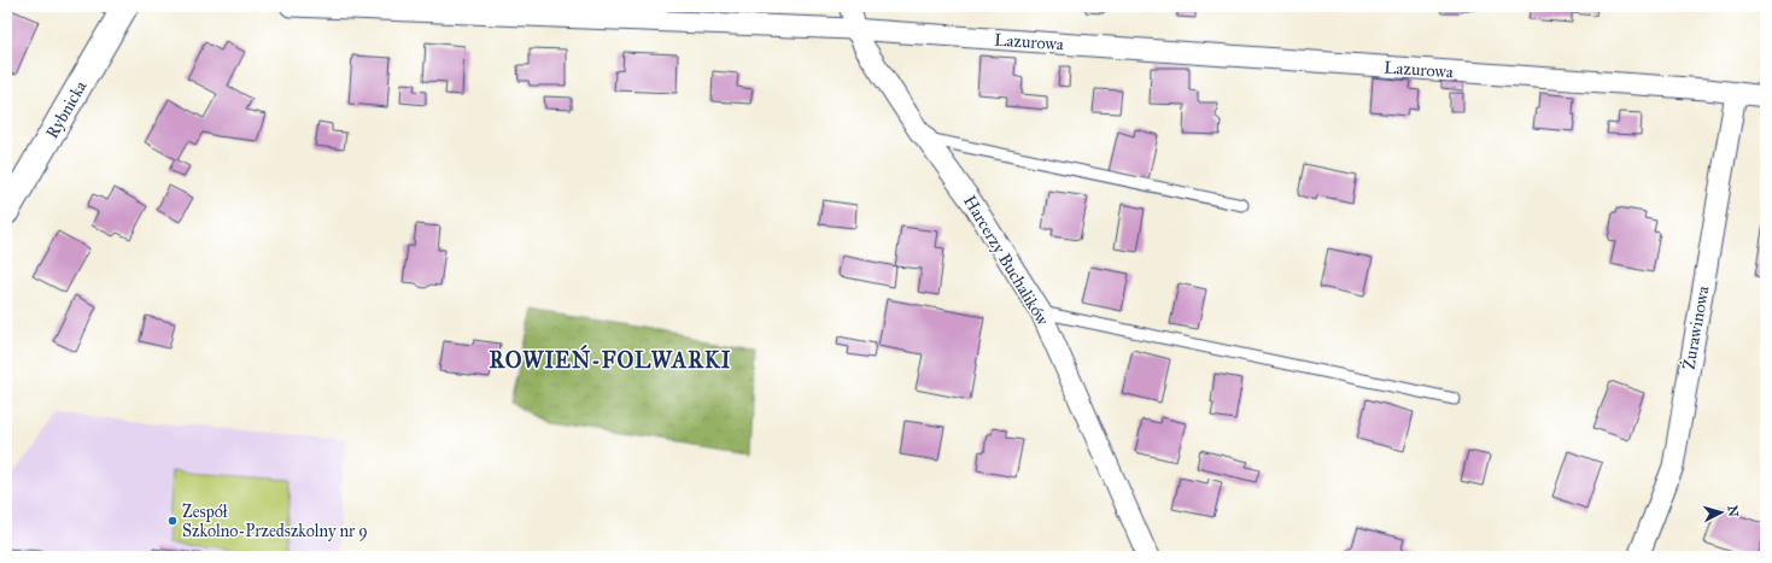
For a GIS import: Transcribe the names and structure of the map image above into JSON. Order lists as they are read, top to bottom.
{
  "streets": {
    "street": [
      "Lazurowa",
      "Rybnicka",
      "Harcerzy Buchalików",
      "Żurawinowa"
    ]
  },
  "crossings": [
    ["Lazurowa", "Harcerzy Buchalików"],
    ["Lazurowa", "Żurawinowa"]
  ],
  "districts": ["ROWIEŃ-FOLWARKI"],
  "places": ["Zespół Szkolno-Przedszkolny nr 9"],
  "north": "right"
}
